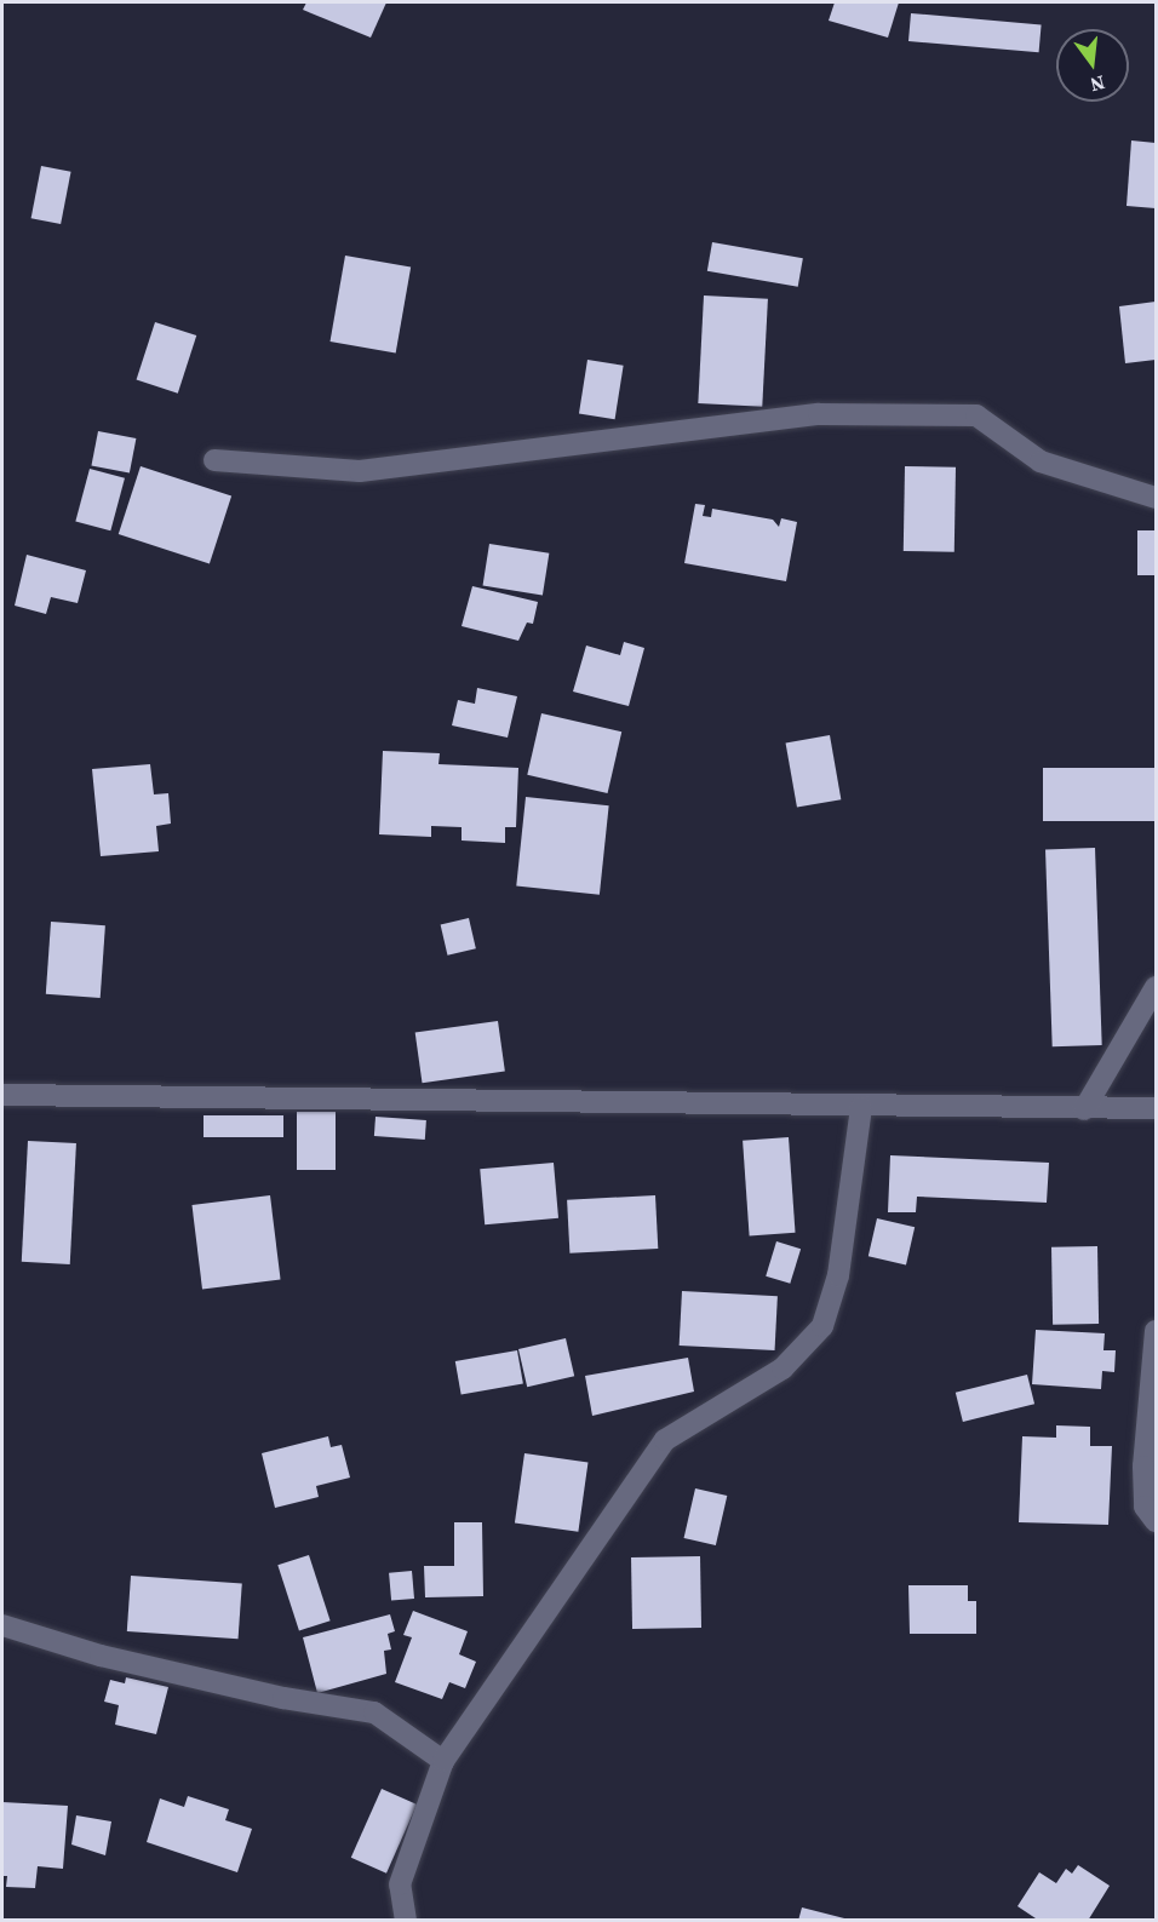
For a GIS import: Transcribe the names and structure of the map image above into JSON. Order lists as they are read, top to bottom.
{
  "north": "bottom"
}
